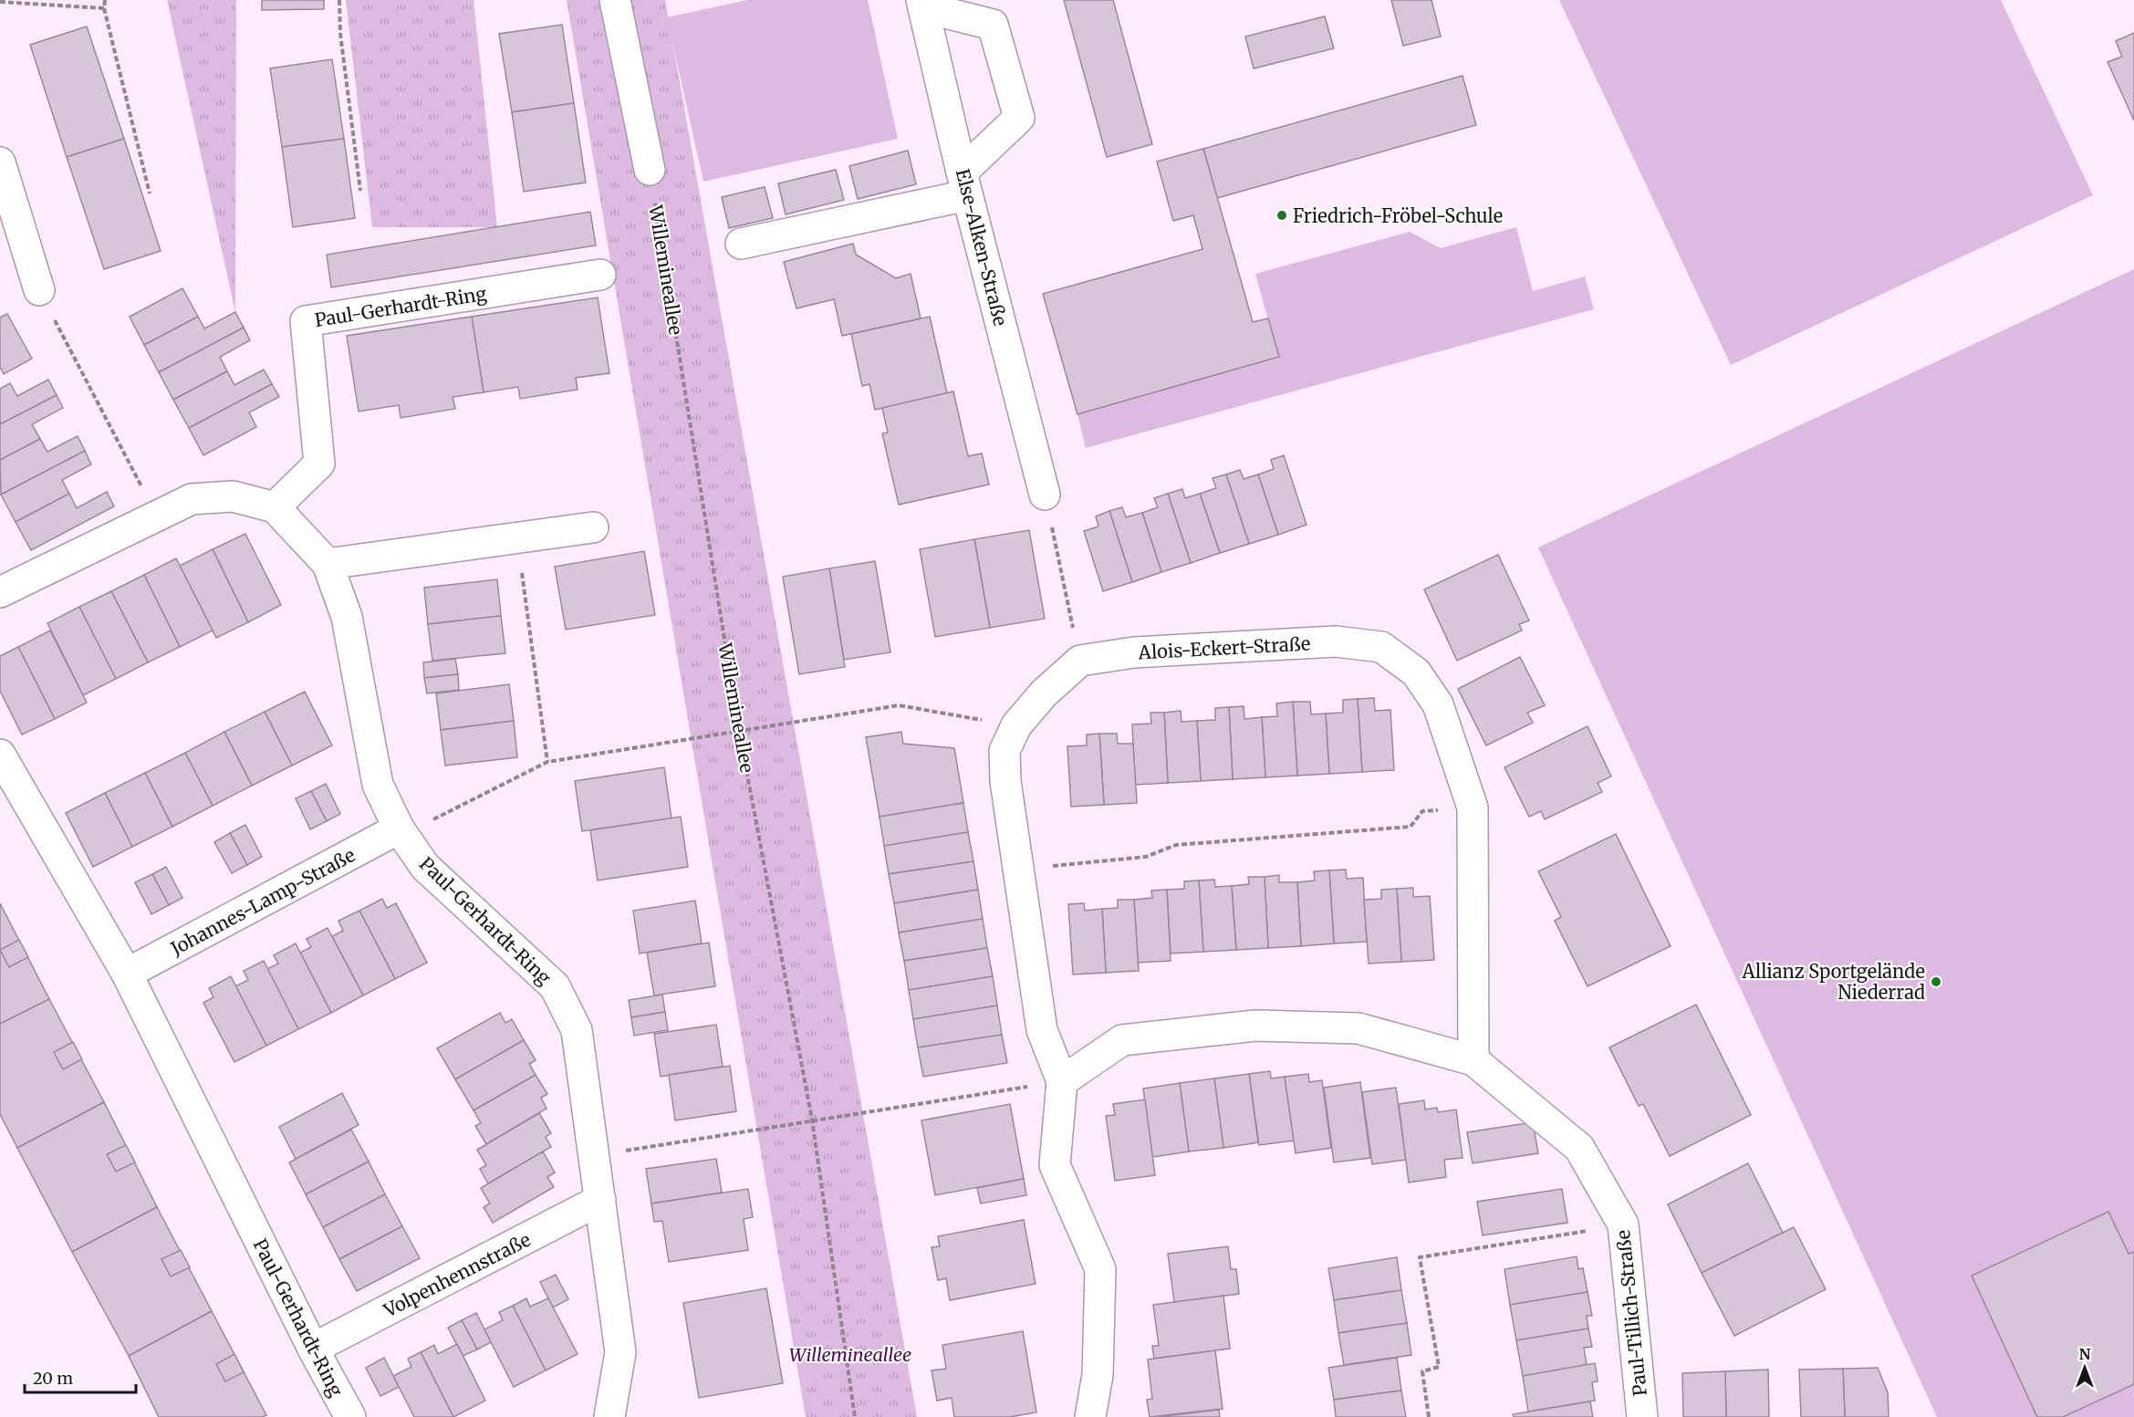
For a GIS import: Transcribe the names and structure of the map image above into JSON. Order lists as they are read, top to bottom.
{
  "streets": {
    "street": [
      "Else-Alken-Straße",
      "Paul-Gerhardt-Ring",
      "Alois-Eckert-Straße",
      "Johannes-Lamp-Straße",
      "Volpenhennstraße",
      "Paul-Tillich-Straße"
    ],
    "path": ["Willemineallee"]
  },
  "crossings": [
    ["Paul-Gerhardt-Ring", "Johannes-Lamp-Straße"],
    ["Paul-Gerhardt-Ring", "Volpenhennstraße"],
    ["Alois-Eckert-Straße", "Paul-Tillich-Straße"]
  ],
  "parks": ["Willemineallee"],
  "places": ["Friedrich-Fröbel-Schule", "Allianz Sportgelände Niederrad"],
  "scale_bar": "20 m",
  "north": "top"
}
